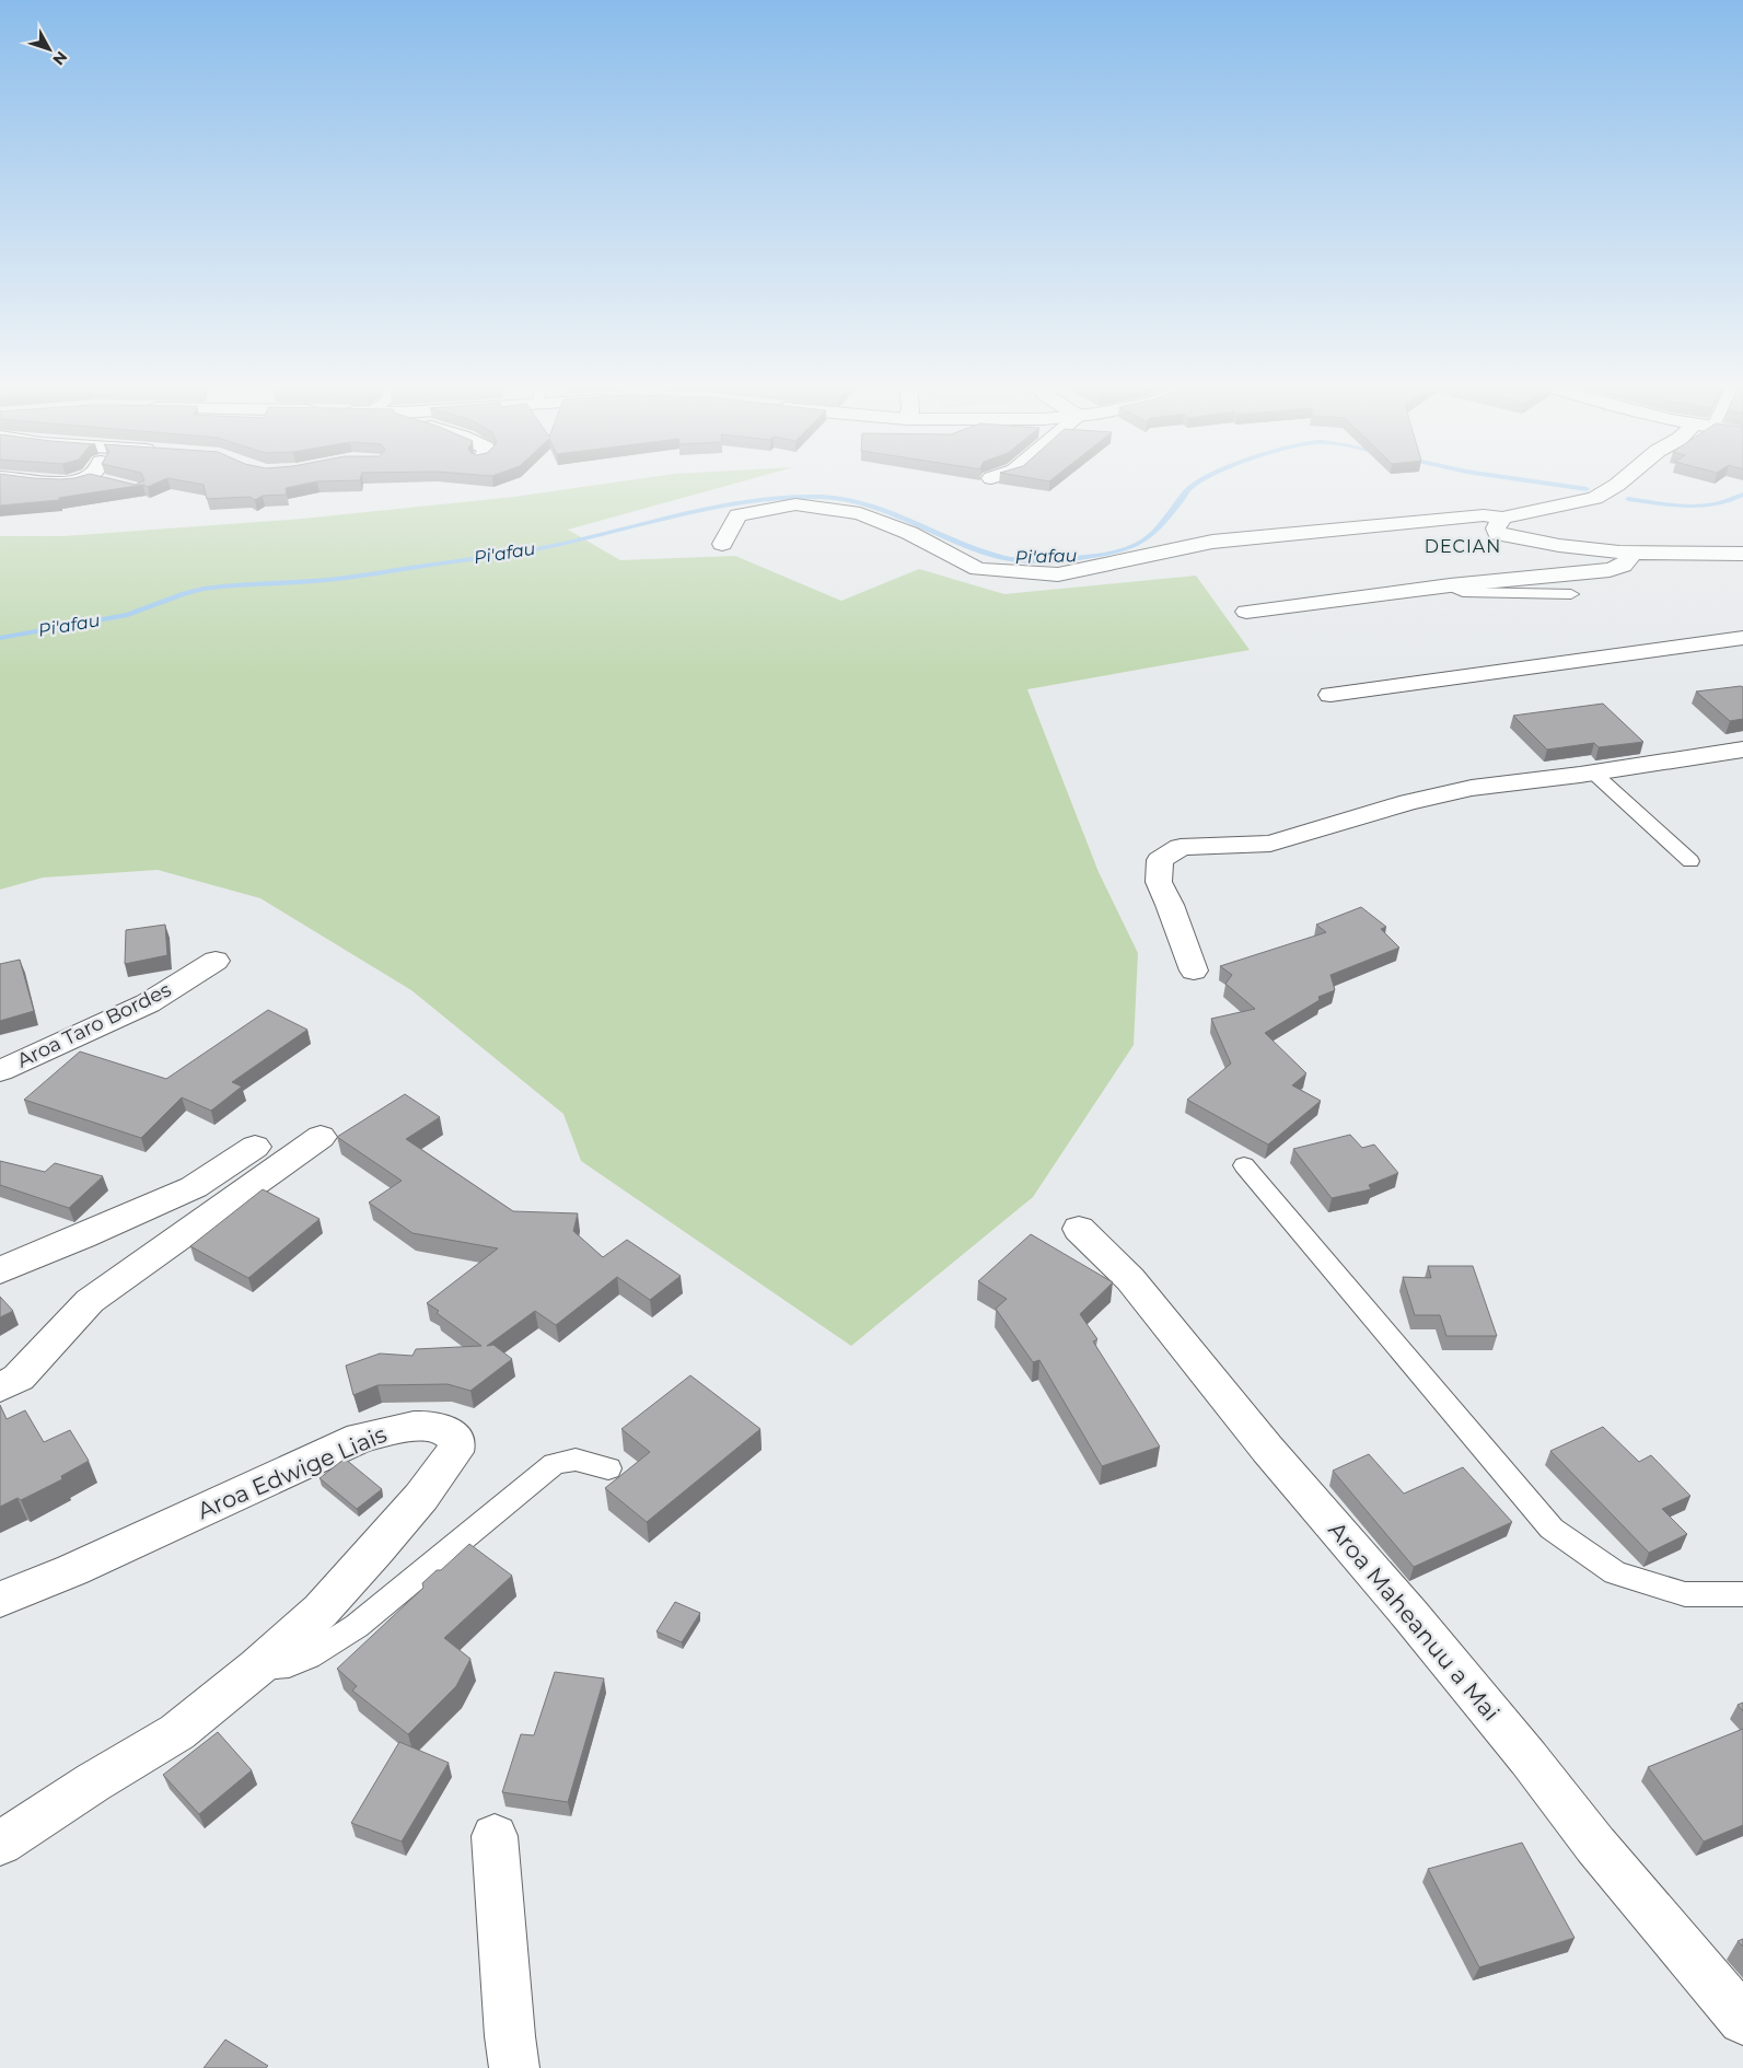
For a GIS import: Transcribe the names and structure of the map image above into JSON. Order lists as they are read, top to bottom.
{
  "streets": {
    "street": ["Aroa Taro Bordes", "Aroa Edwige Liais", "Aroa Maheanuu a Mai"]
  },
  "districts": ["DECIAN"],
  "water": ["Pi'afau"],
  "north": "bottom right"
}
